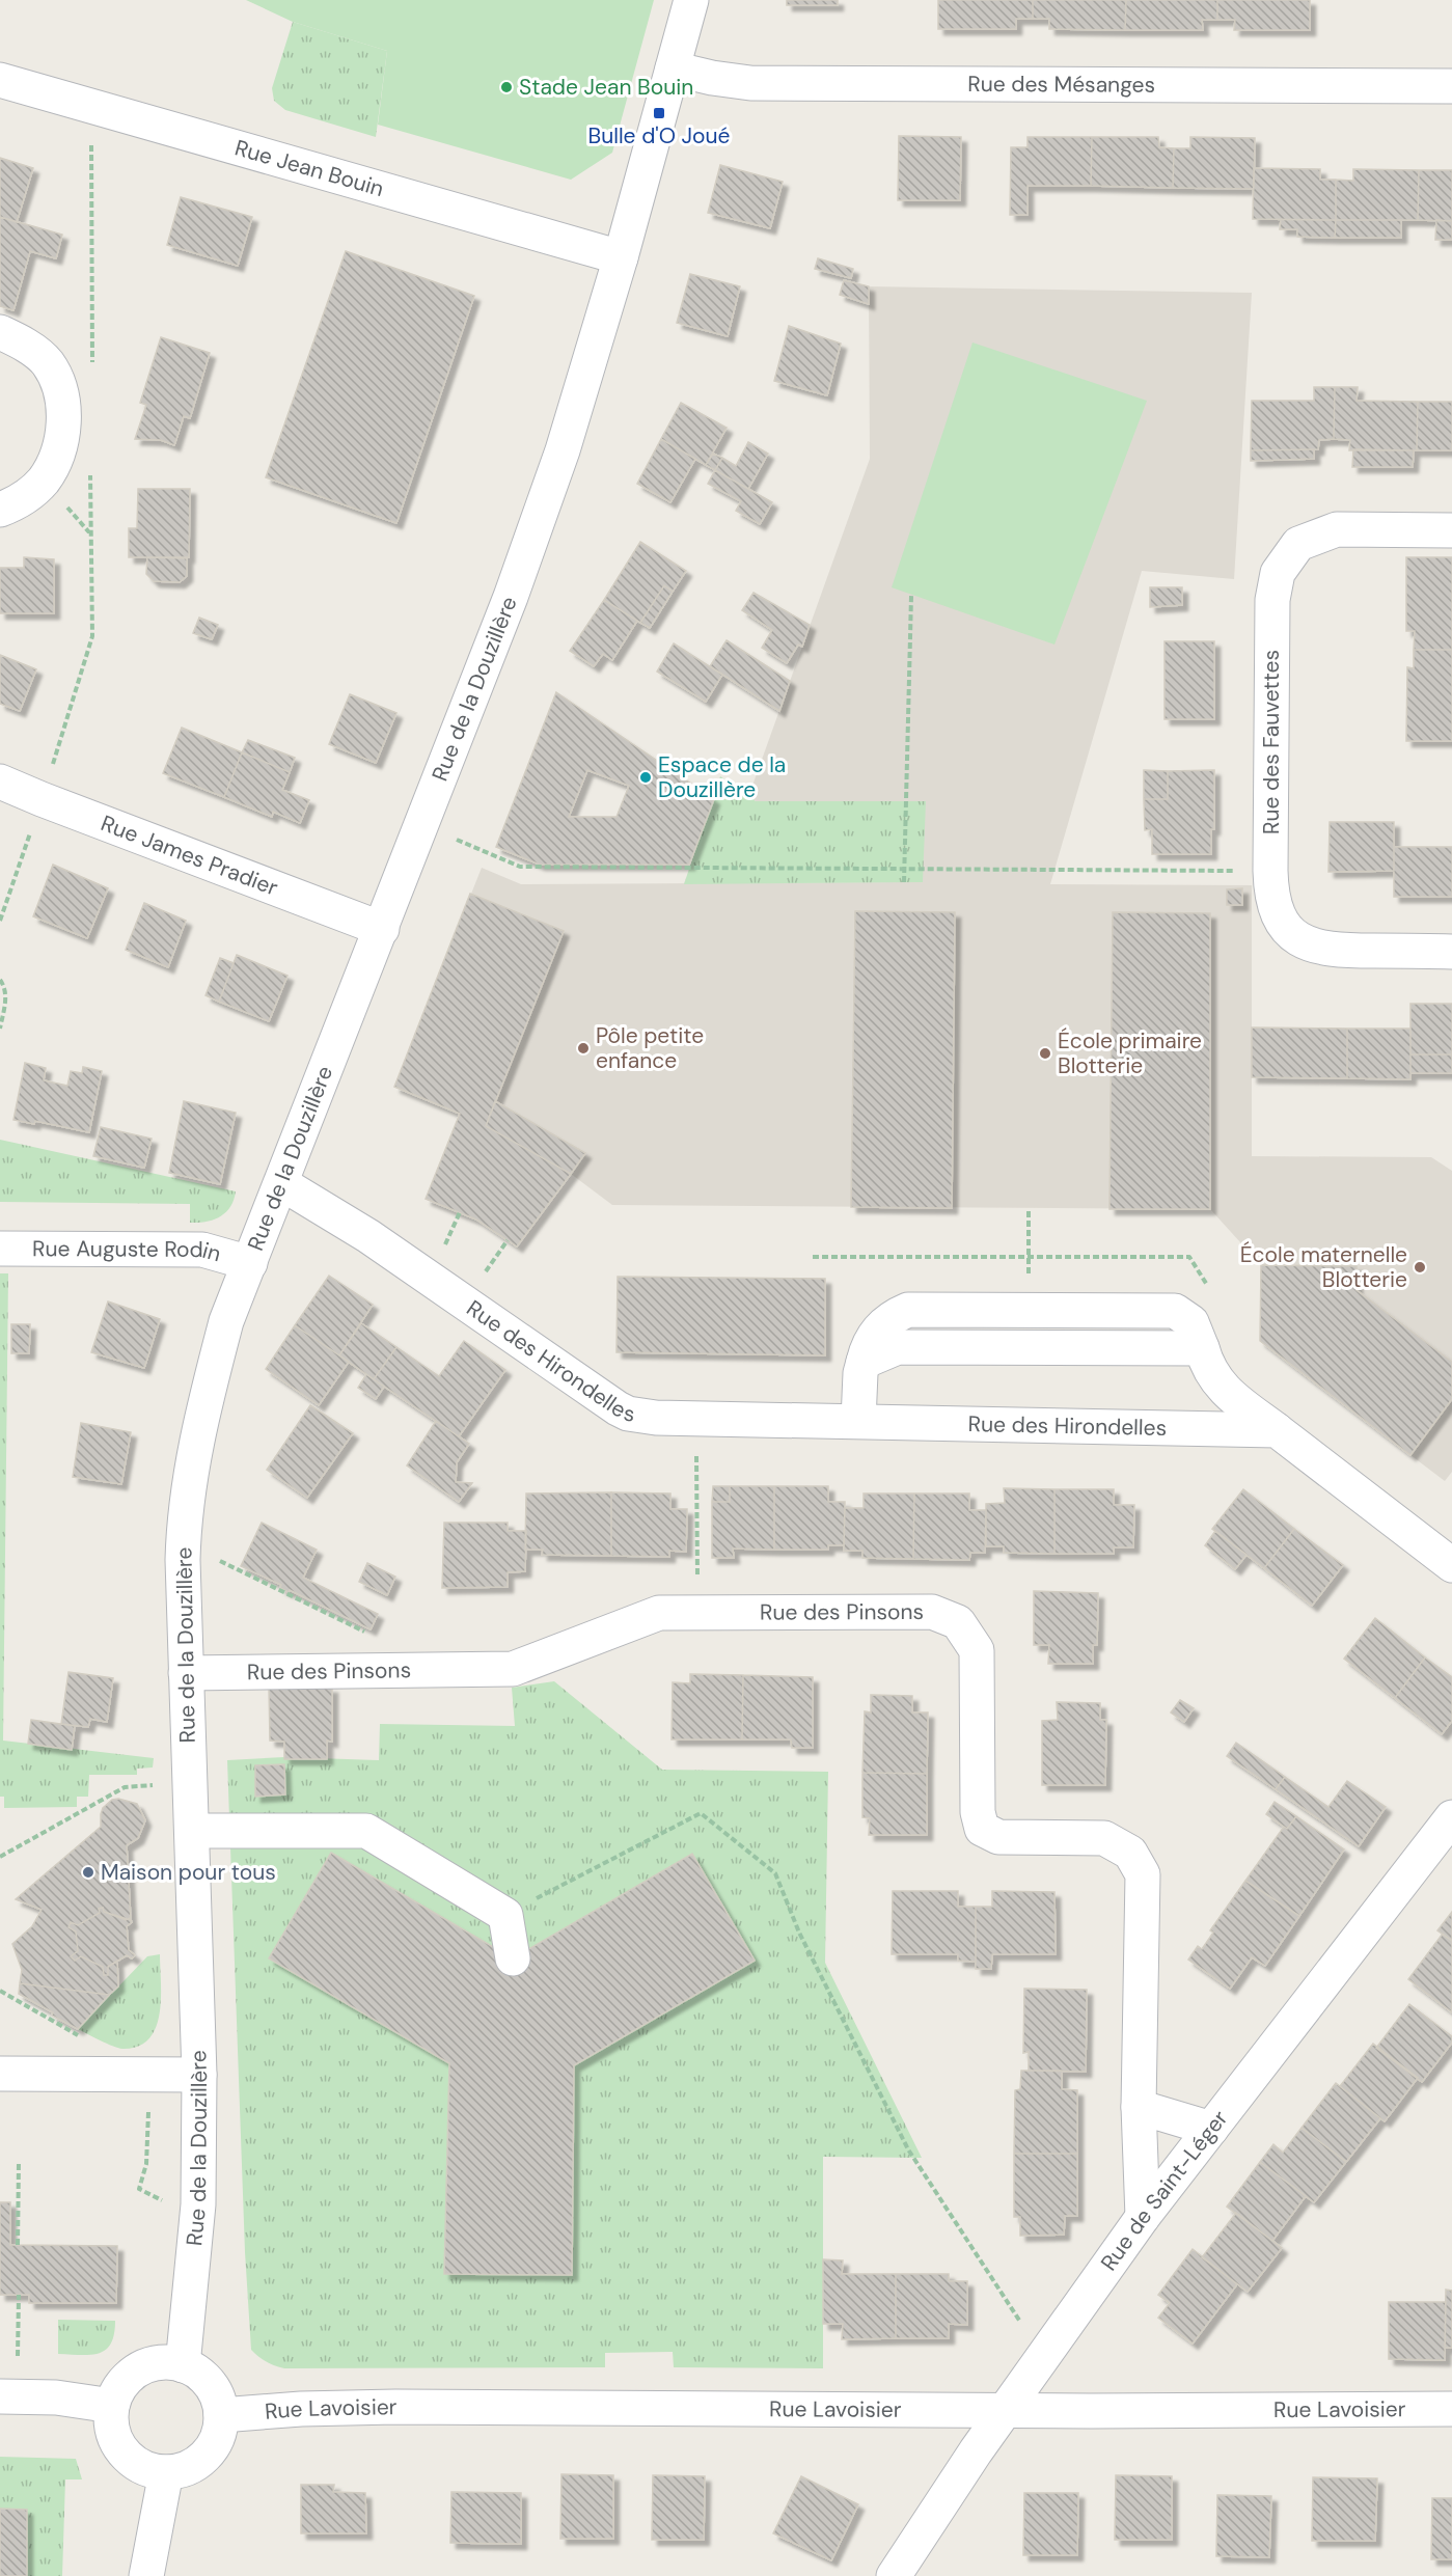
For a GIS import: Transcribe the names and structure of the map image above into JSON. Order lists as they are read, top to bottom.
{
  "streets": {
    "street": [
      "Rue des Mésanges",
      "Rue Jean Bouin",
      "Rue de la Douzillère",
      "Rue des Fauvettes",
      "Rue James Pradier",
      "Rue Auguste Rodin",
      "Rue des Hirondelles",
      "Rue des Pinsons",
      "Rue de Saint-Léger",
      "Rue Lavoisier"
    ]
  },
  "crossings": [
    ["Rue des Mésanges", "Rue de la Douzillère"],
    ["Rue Jean Bouin", "Rue de la Douzillère"],
    ["Rue de la Douzillère", "Rue James Pradier"],
    ["Rue de la Douzillère", "Rue Auguste Rodin"],
    ["Rue de la Douzillère", "Rue des Hirondelles"],
    ["Rue de la Douzillère", "Rue des Pinsons"],
    ["Rue de la Douzillère", "Rue Lavoisier"],
    ["Rue des Pinsons", "Rue de Saint-Léger"],
    ["Rue de Saint-Léger", "Rue Lavoisier"]
  ],
  "places": {
    "other": [
      "Stade Jean Bouin",
      "Espace de la Douzillère",
      "Pôle petite enfance",
      "École primaire Blotterie",
      "École maternelle Blotterie",
      "Maison pour tous"
    ],
    "transit": ["Bulle d'O Joué"]
  }
}
